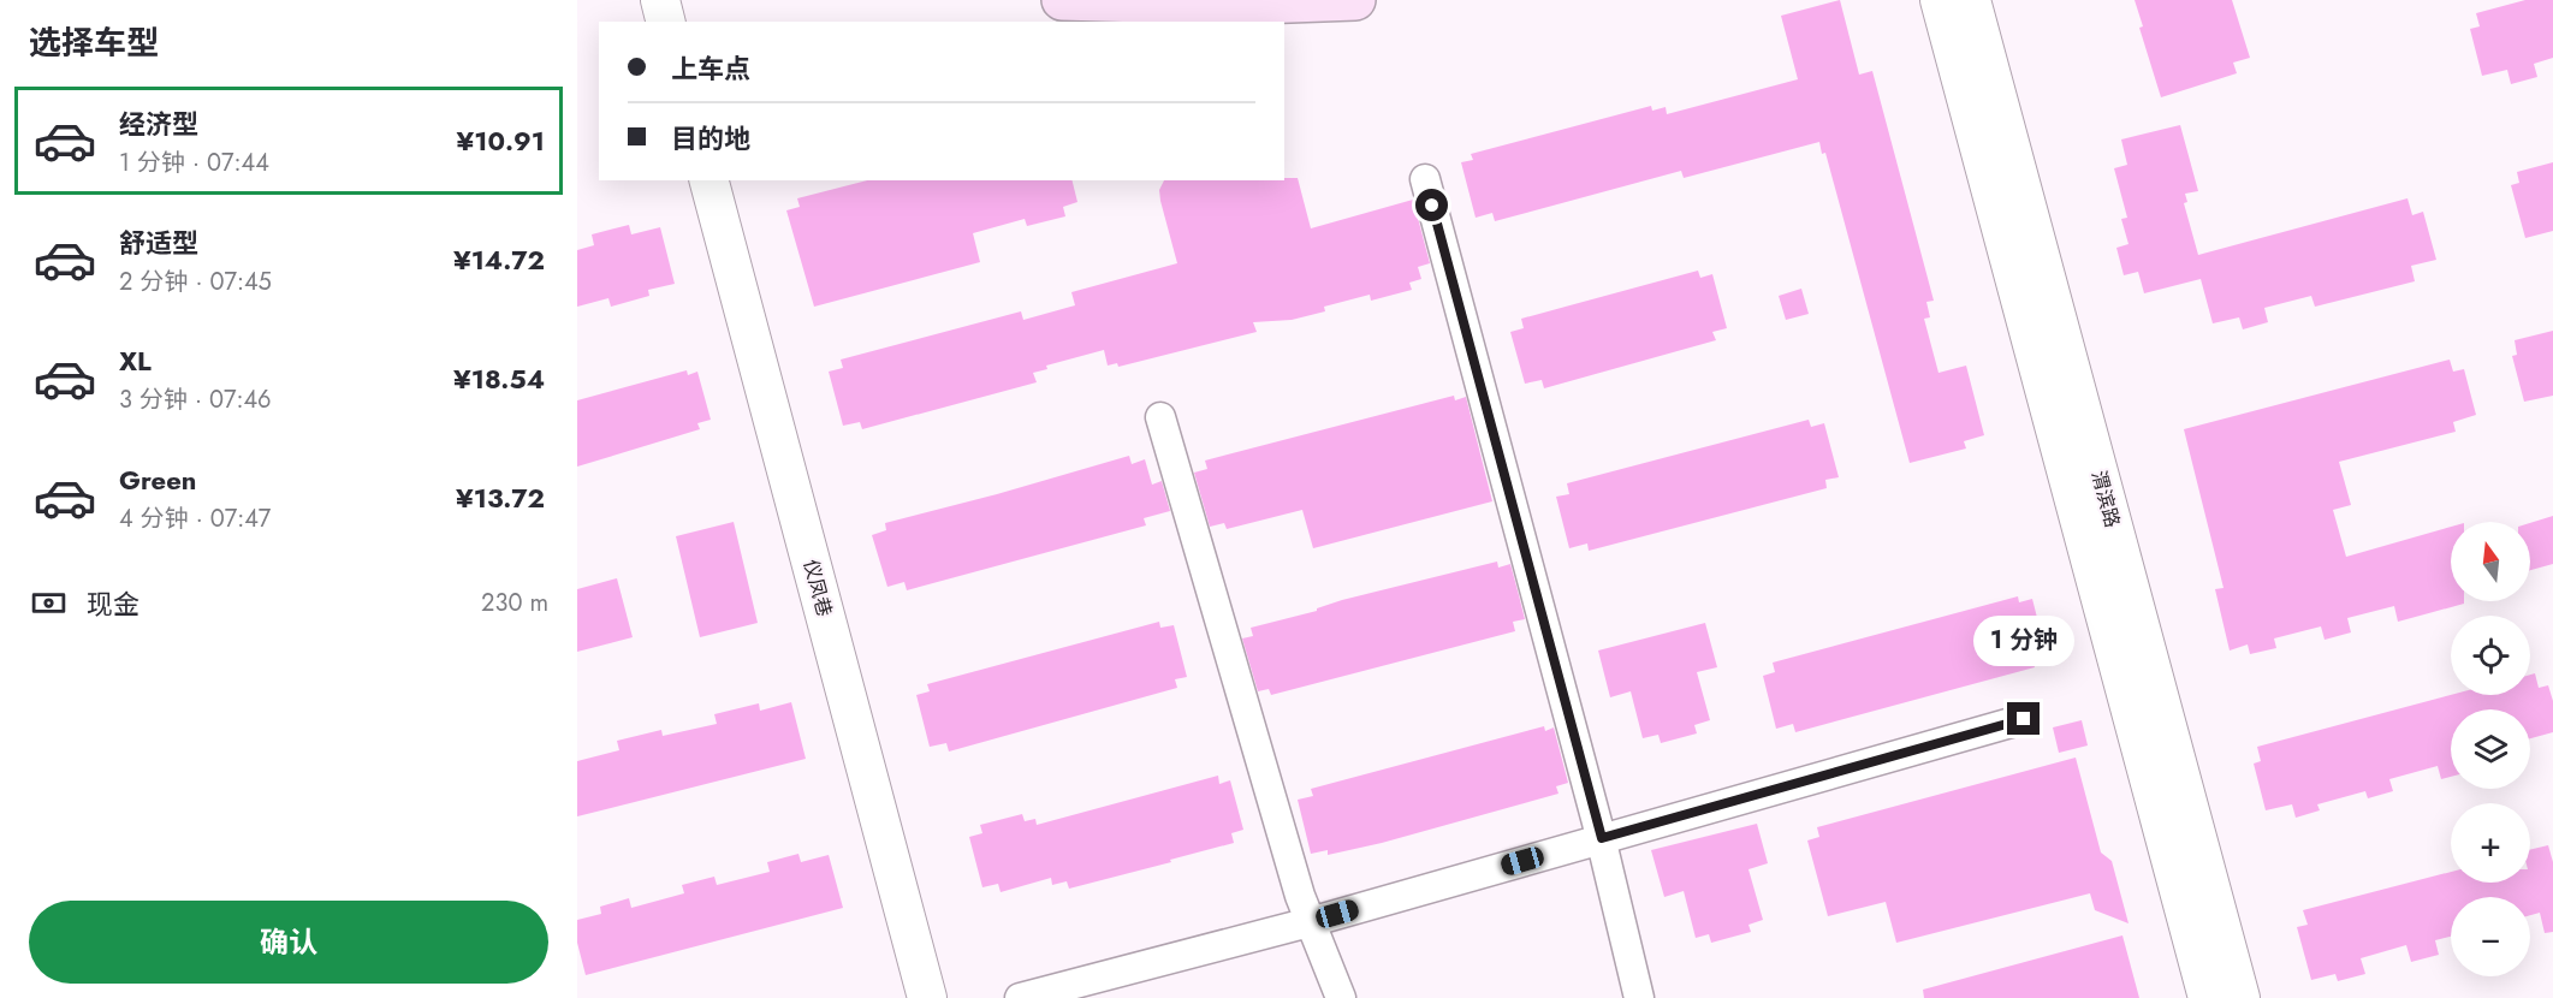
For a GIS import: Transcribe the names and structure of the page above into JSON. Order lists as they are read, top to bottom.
{
  "streets": {
    "street": ["渭滨路", "仪凤巷"]
  },
  "north": "top",
  "page": {
    "heading": "选择车型",
    "banner": ["上车点", "目的地"],
    "list": [
      {
        "name": "经济型",
        "note": "1 分钟 · 07:44",
        "value": "¥10.91"
      },
      {
        "name": "舒适型",
        "note": "2 分钟 · 07:45",
        "value": "¥14.72"
      },
      {
        "name": "XL",
        "note": "3 分钟 · 07:46",
        "value": "¥18.54"
      },
      {
        "name": "Green",
        "note": "4 分钟 · 07:47",
        "value": "¥13.72"
      }
    ],
    "map_buttons": ["+", "−"],
    "pay": ["现金", "230 m"],
    "bubble": "1 分钟",
    "buttons": "确认"
  }
}
